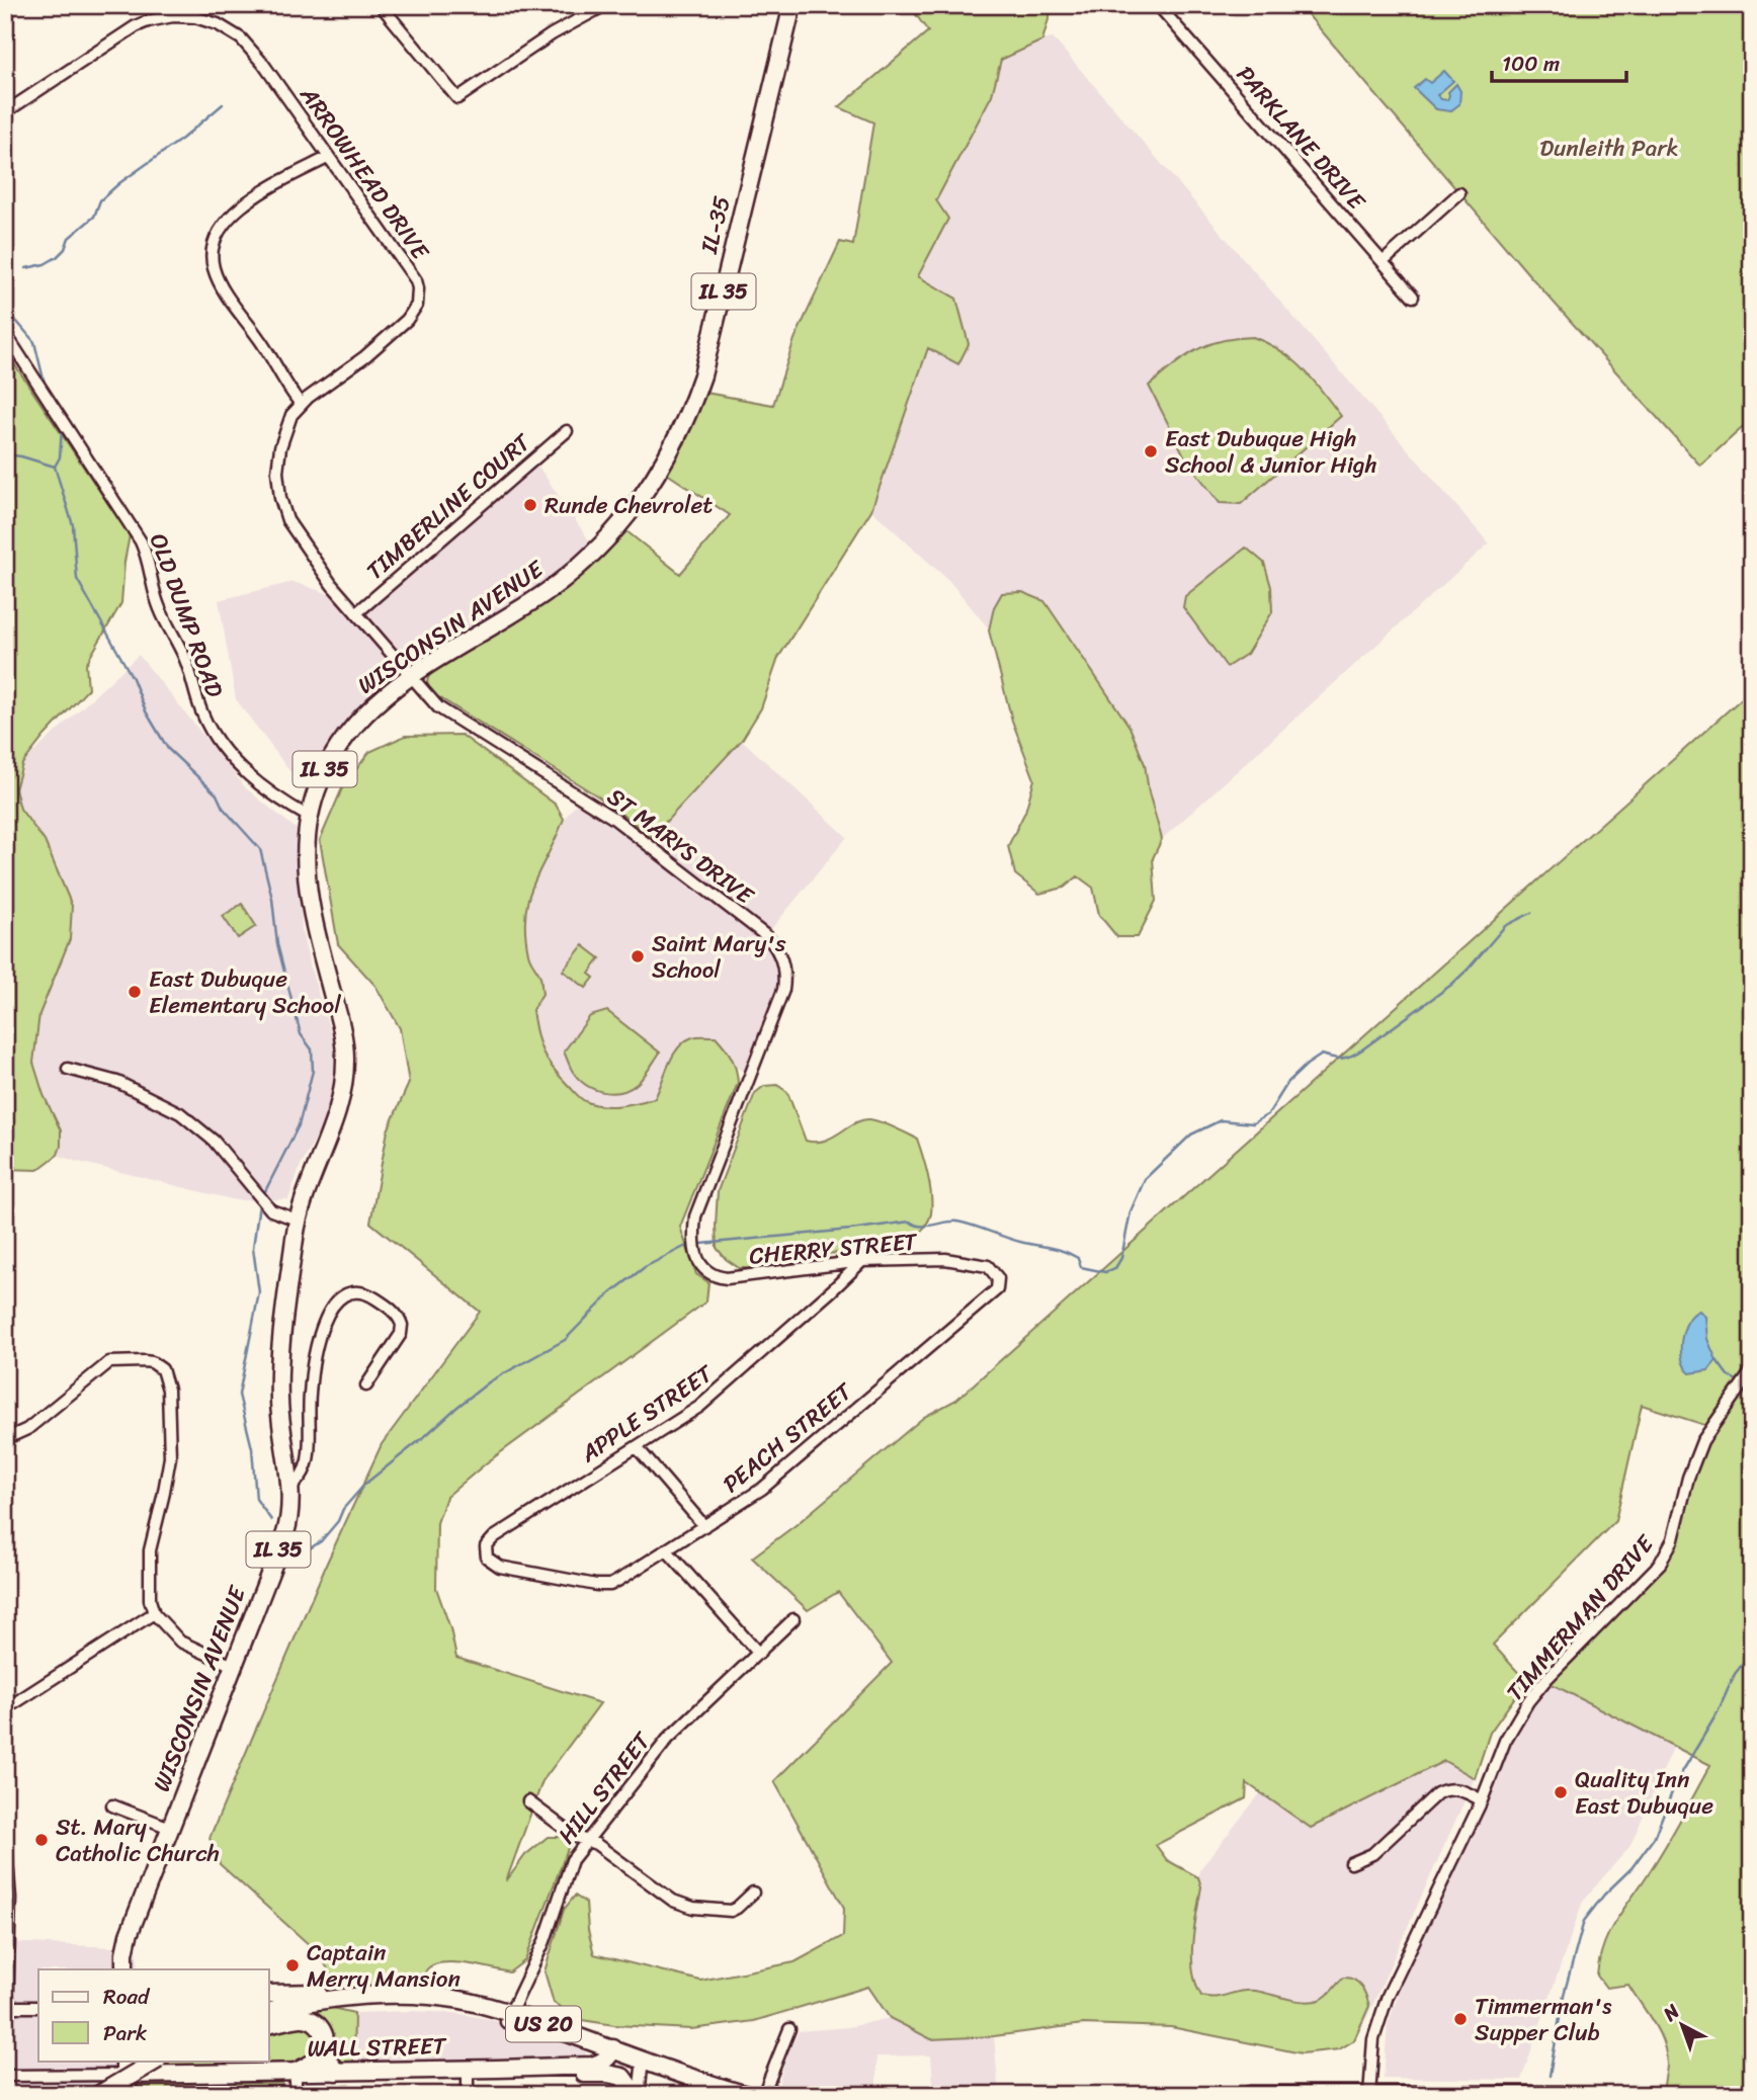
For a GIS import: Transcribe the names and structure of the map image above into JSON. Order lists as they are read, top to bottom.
{
  "streets": {
    "main road": [
      "IL-35",
      "IL 35",
      "WISCONSIN AVENUE",
      "US 20",
      "WALL STREET"
    ],
    "street": [
      "PARKLANE DRIVE",
      "ARROWHEAD DRIVE",
      "TIMBERLINE COURT",
      "OLD DUMP ROAD",
      "ST MARYS DRIVE",
      "CHERRY STREET",
      "APPLE STREET",
      "PEACH STREET",
      "TIMMERMAN DRIVE",
      "HILL STREET"
    ]
  },
  "crossings": [
    ["ARROWHEAD DRIVE", "TIMBERLINE COURT"],
    ["ARROWHEAD DRIVE", "WISCONSIN AVENUE"],
    ["ARROWHEAD DRIVE", "ST MARYS DRIVE"],
    ["IL-35", "WISCONSIN AVENUE"],
    ["OLD DUMP ROAD", "WISCONSIN AVENUE"],
    ["WISCONSIN AVENUE", "ST MARYS DRIVE"],
    ["ST MARYS DRIVE", "CHERRY STREET"],
    ["CHERRY STREET", "APPLE STREET"],
    ["CHERRY STREET", "PEACH STREET"],
    ["APPLE STREET", "PEACH STREET"],
    ["HILL STREET", "US 20"],
    ["US 20", "WALL STREET"]
  ],
  "parks": ["Dunleith Park"],
  "places": [
    "East Dubuque High School & Junior High",
    "Runde Chevrolet",
    "Saint Mary's School",
    "East Dubuque Elementary School",
    "Quality Inn East Dubuque",
    "St. Mary Catholic Church",
    "Captain Merry Mansion",
    "Timmerman's Supper Club"
  ],
  "legend": ["Road", "Park"],
  "scale_bar": "100 m",
  "north": "top left"
}
